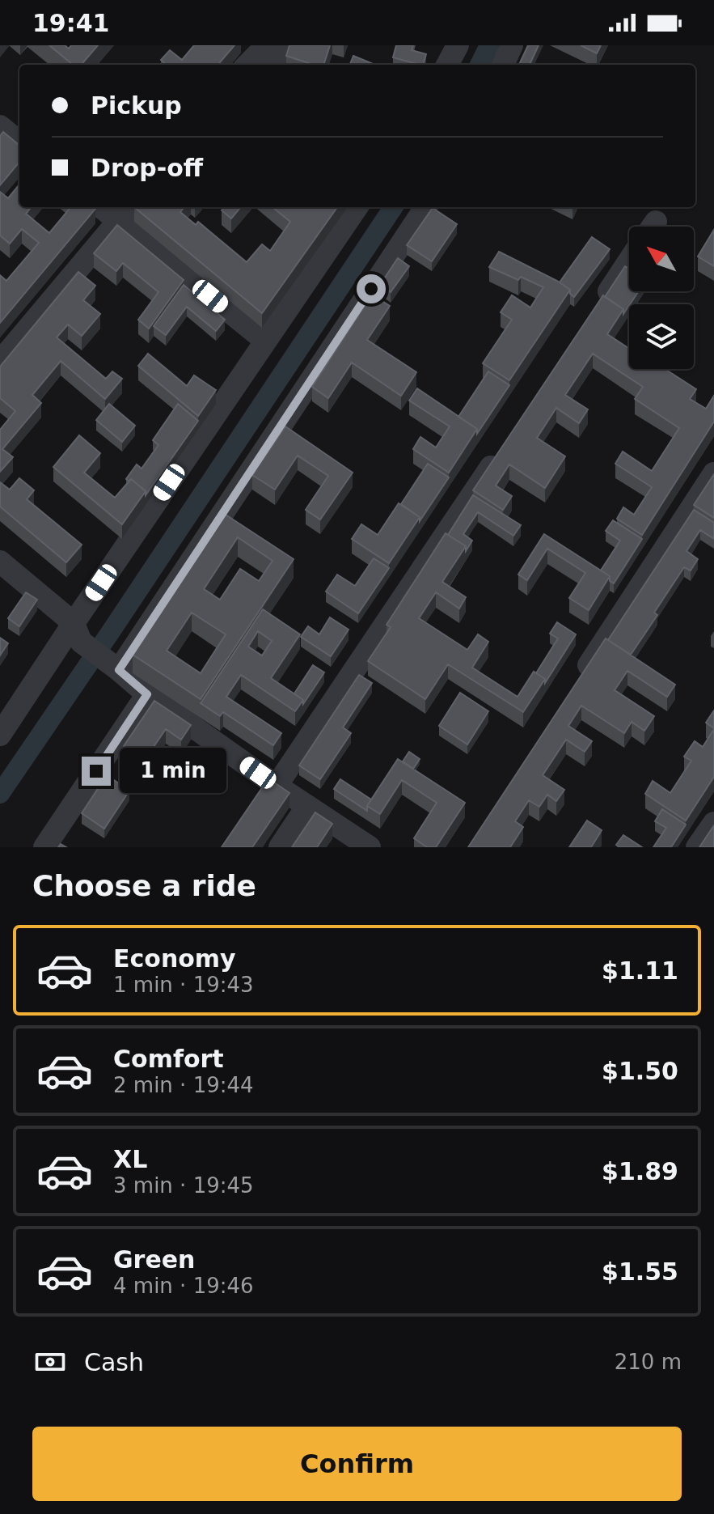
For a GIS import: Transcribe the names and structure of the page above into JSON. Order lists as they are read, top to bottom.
{
  "north": "top left",
  "page": {
    "status": "19:41",
    "banner": ["Pickup", "Drop-off"],
    "bubble": "1 min",
    "heading": "Choose a ride",
    "list": [
      {
        "name": "Economy",
        "note": "1 min · 19:43",
        "value": "$1.11"
      },
      {
        "name": "Comfort",
        "note": "2 min · 19:44",
        "value": "$1.50"
      },
      {
        "name": "XL",
        "note": "3 min · 19:45",
        "value": "$1.89"
      },
      {
        "name": "Green",
        "note": "4 min · 19:46",
        "value": "$1.55"
      }
    ],
    "pay": ["Cash", "210 m"],
    "buttons": "Confirm"
  }
}
